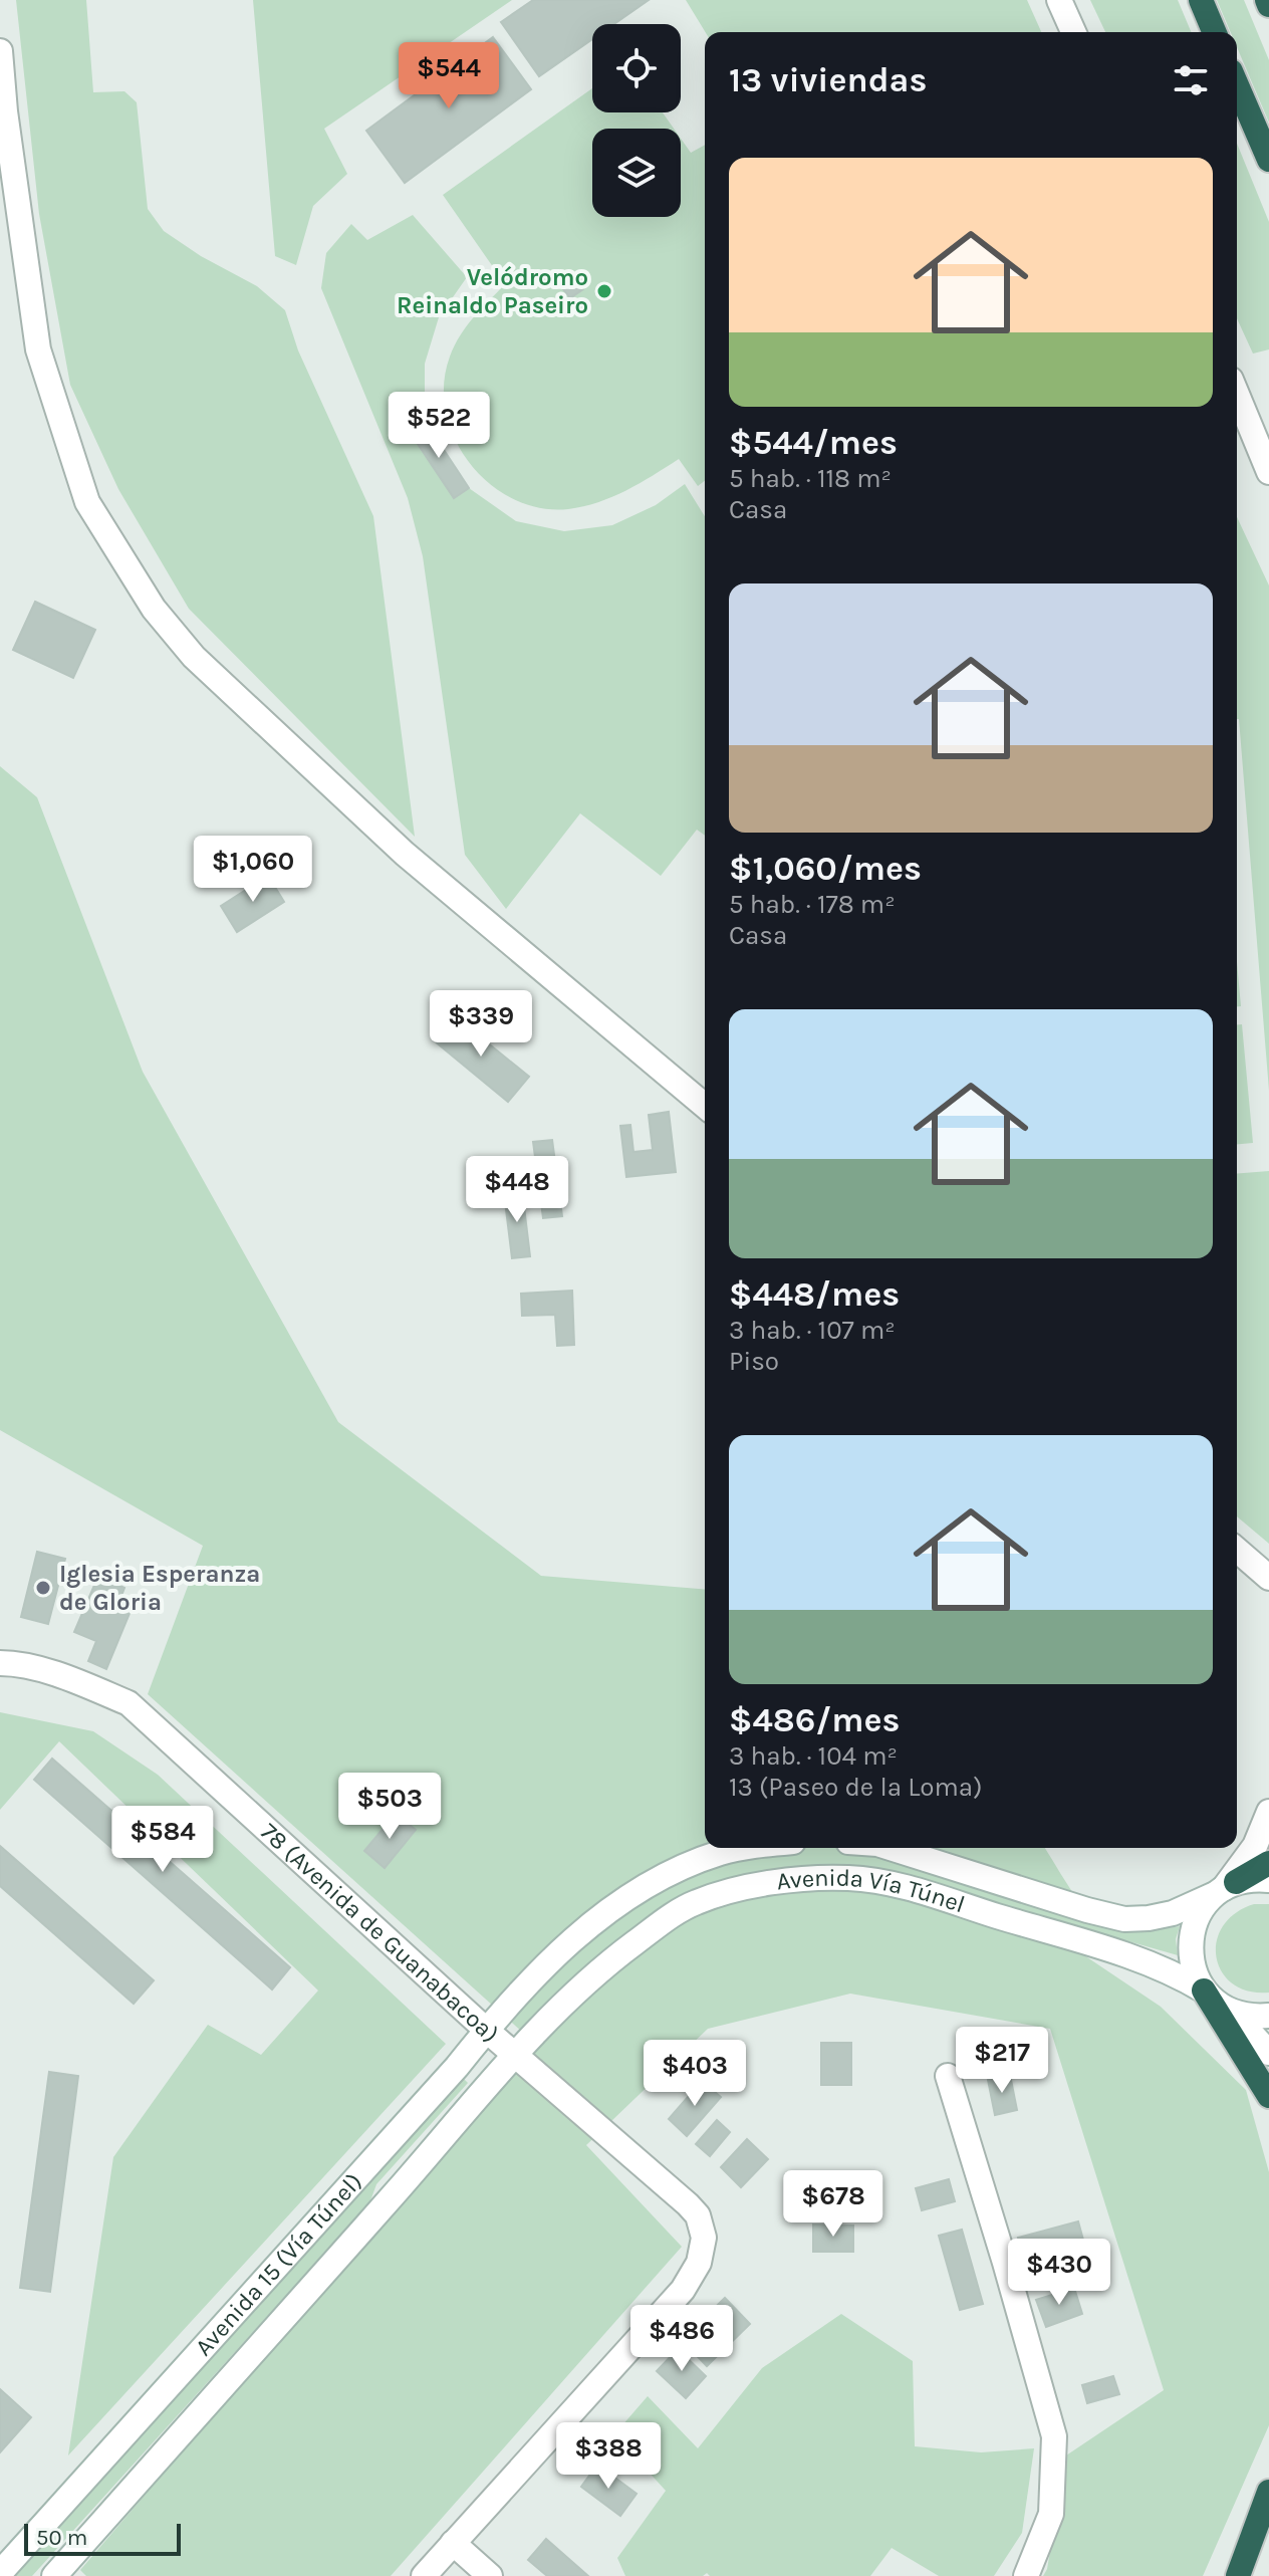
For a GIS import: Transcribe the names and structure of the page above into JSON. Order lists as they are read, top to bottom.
{
  "streets": {
    "street": ["Avenida Vía Túnel", "78 (Avenida de Guanabacoa)", "Avenida 15 (Vía Túnel)"]
  },
  "crossings": [
    ["Avenida Vía Túnel", "Avenida 15 (Vía Túnel)"],
    ["78 (Avenida de Guanabacoa)", "Avenida 15 (Vía Túnel)"]
  ],
  "places": ["Velódromo Reinaldo Paseiro", "Iglesia Esperanza de Gloria"],
  "scale_bar": "50 m",
  "page": {
    "heading": "13 viviendas",
    "price": [
      "$544",
      "$522",
      "$1,060",
      "$339",
      "$448",
      "$503",
      "$584",
      "$217",
      "$403",
      "$678",
      "$430",
      "$486",
      "$388"
    ],
    "list": [
      {
        "name": "$544/mes",
        "note": "5 hab. · 118 m² · Casa"
      },
      {
        "name": "$1,060/mes",
        "note": "5 hab. · 178 m² · Casa"
      },
      {
        "name": "$448/mes",
        "note": "3 hab. · 107 m² · Piso"
      },
      {
        "name": "$486/mes",
        "note": "3 hab. · 104 m² · 13 (Paseo de la Loma)"
      }
    ],
    "scale": "50 m"
  }
}
